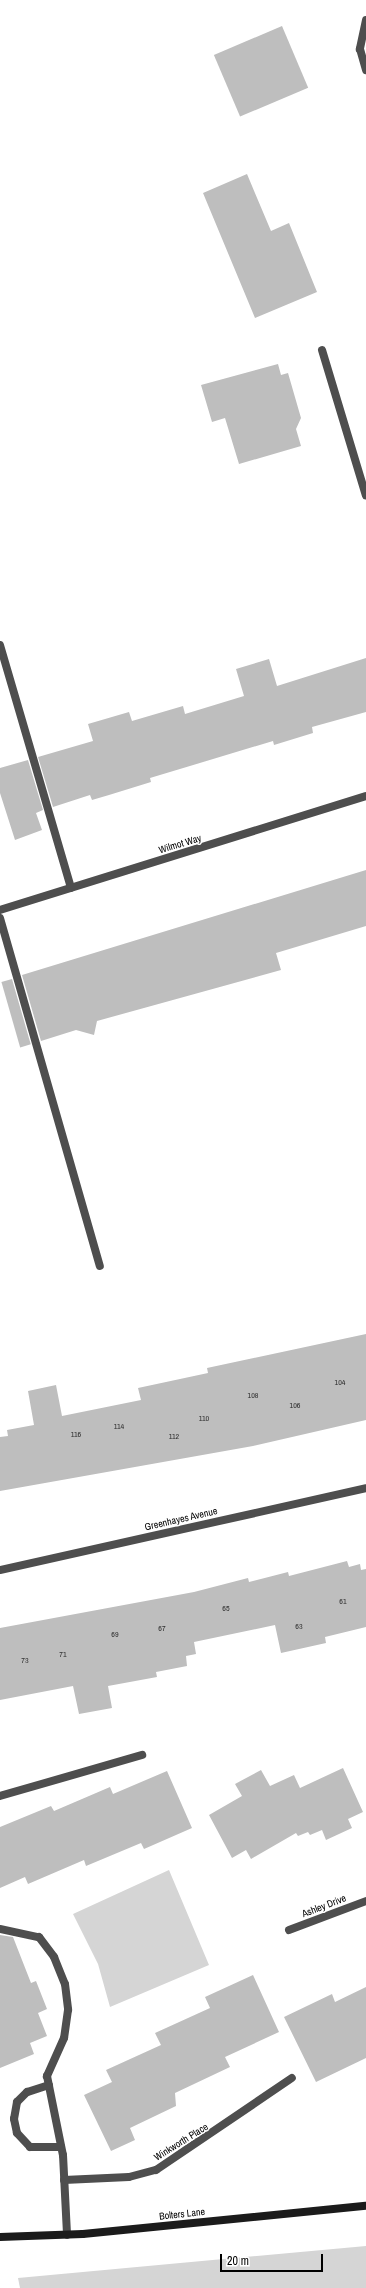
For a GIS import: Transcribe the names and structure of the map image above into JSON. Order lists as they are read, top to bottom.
{
  "streets": {
    "main road": ["Bolters Lane"],
    "street": [
      "Wilmot Way",
      "Greenhayes Avenue",
      "Ashley Drive",
      "Winkworth Place"
    ]
  },
  "house_numbers": [
    "104",
    "108",
    "106",
    "110",
    "114",
    "116",
    "112",
    "61",
    "65",
    "63",
    "67",
    "69",
    "71",
    "73"
  ],
  "scale_bar": "20 m"
}
